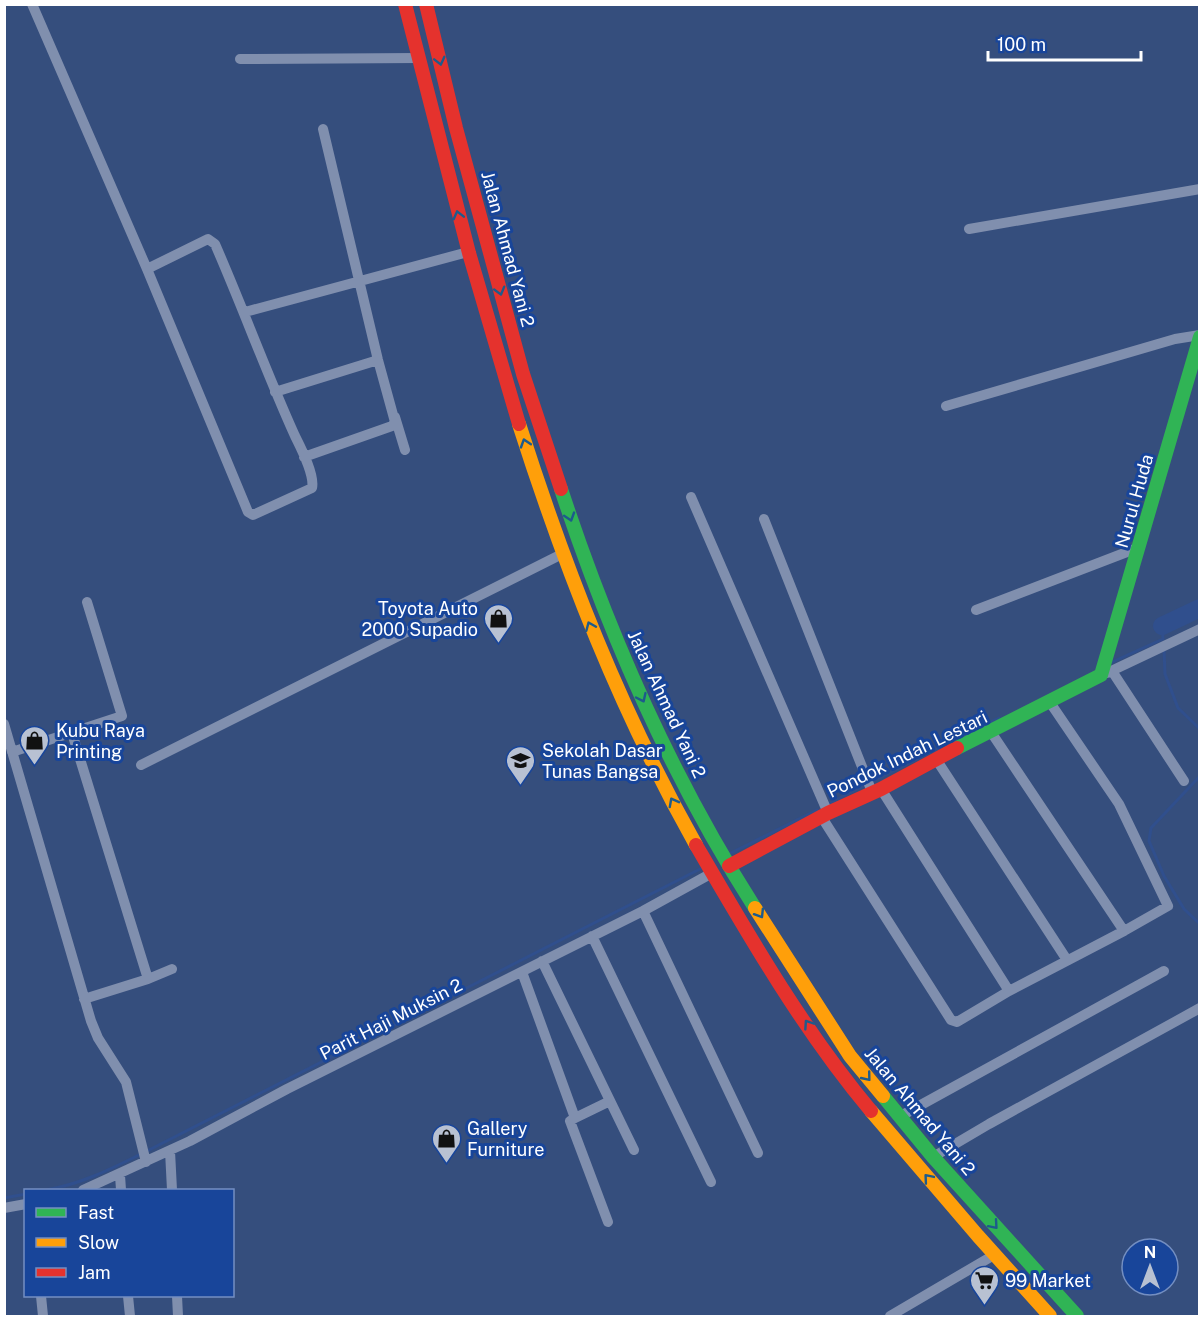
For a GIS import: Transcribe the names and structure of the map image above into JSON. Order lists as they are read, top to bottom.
{
  "streets": {
    "main road": ["Jalan Ahmad Yani 2", "Nurul Huda", "Pondok Indah Lestari"],
    "street": ["Parit Haji Muksin 2"]
  },
  "crossings": [
    ["Jalan Ahmad Yani 2", "Pondok Indah Lestari"],
    ["Jalan Ahmad Yani 2", "Parit Haji Muksin 2"],
    ["Nurul Huda", "Pondok Indah Lestari"]
  ],
  "places": {
    "shop": ["Toyota Auto 2000 Supadio", "Kubu Raya Printing", "Gallery Furniture"],
    "school or university": ["Sekolah Dasar Tunas Bangsa"],
    "supermarket": ["99 Market"]
  },
  "legend": ["Fast", "Slow", "Jam"],
  "scale_bar": "100 m",
  "north": "top"
}
